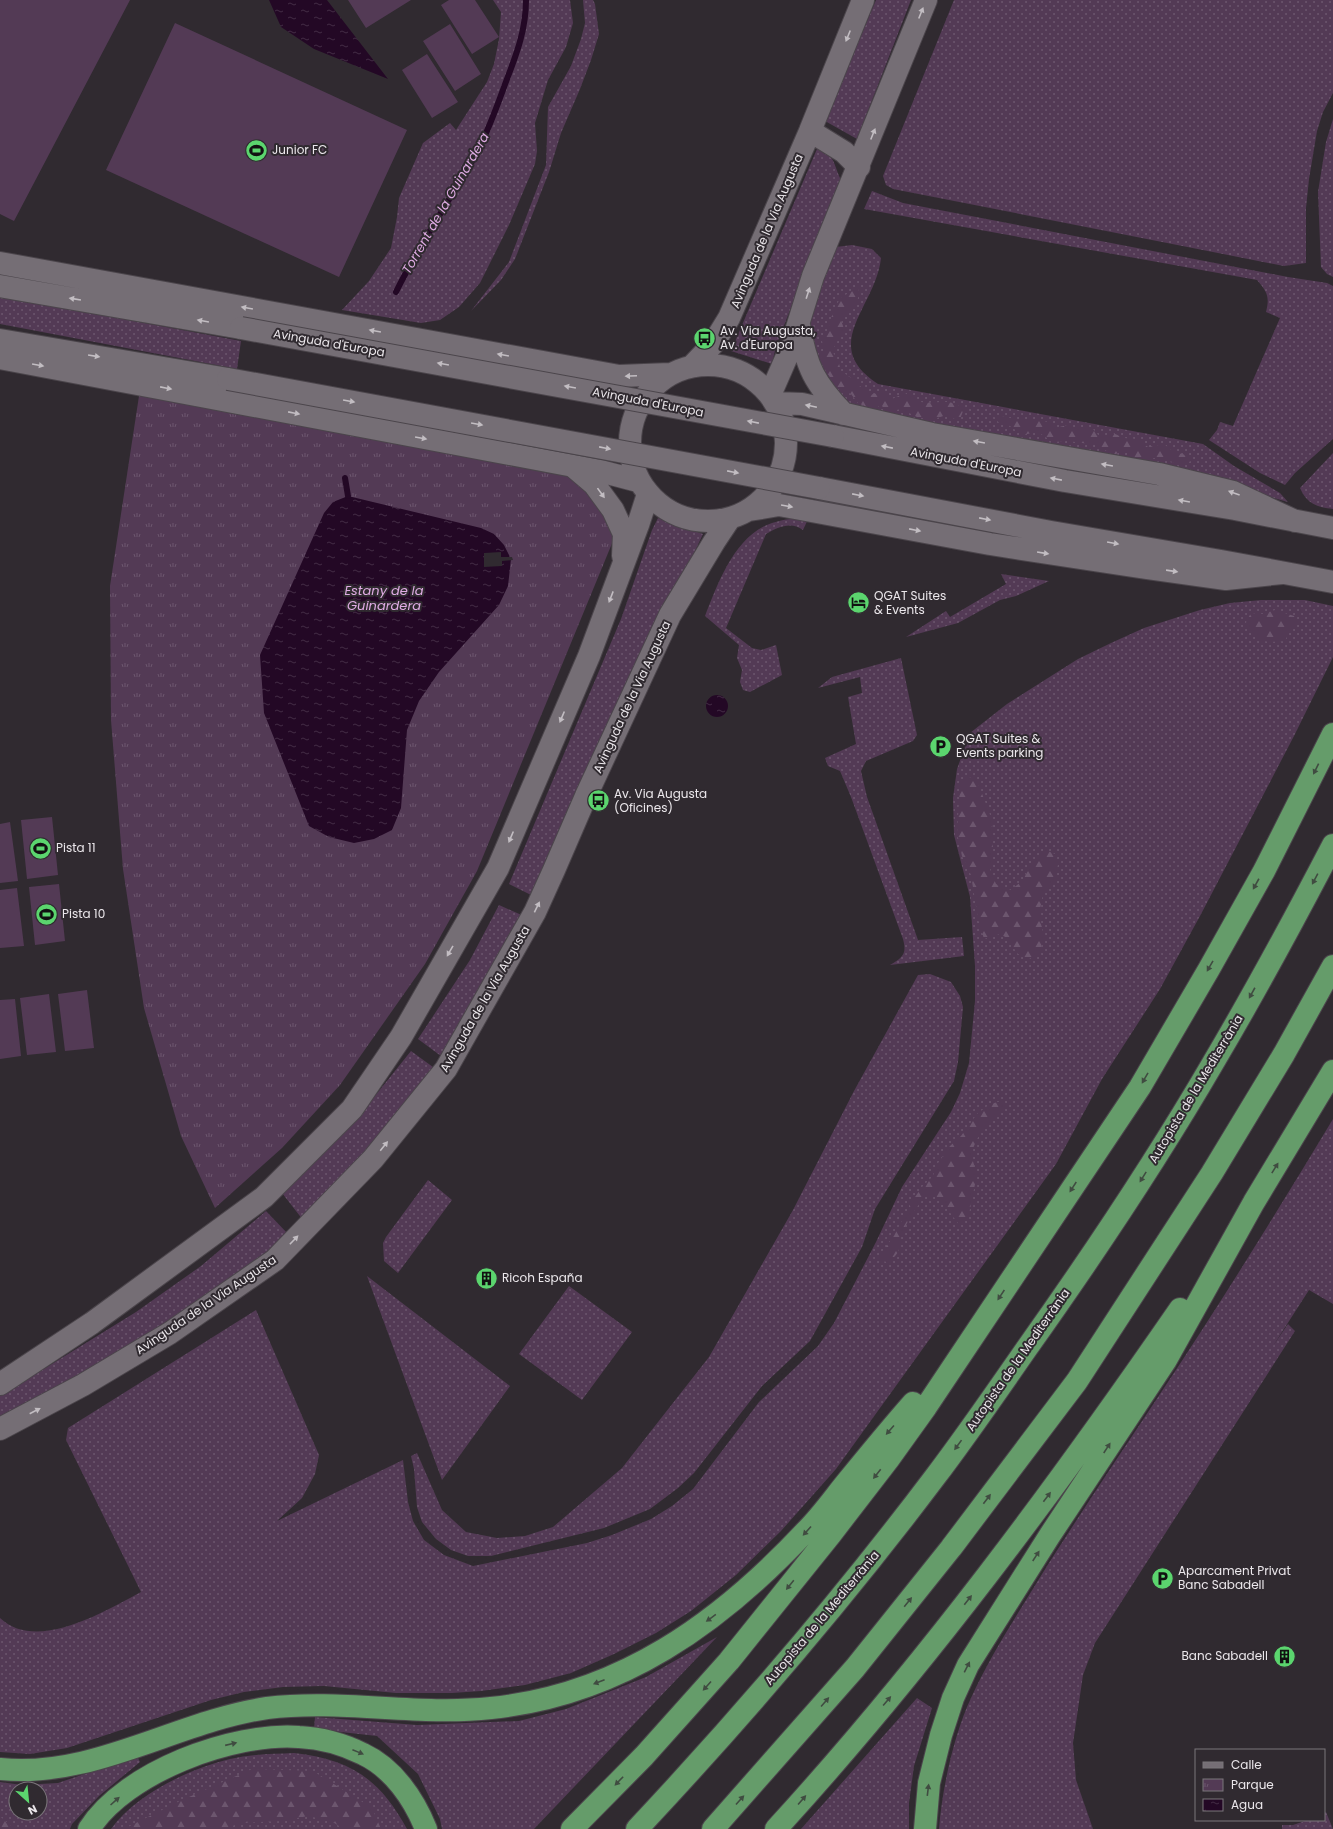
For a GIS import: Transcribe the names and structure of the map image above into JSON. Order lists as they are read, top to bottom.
{
  "streets": {
    "highway": ["Autopista de la Mediterrània"],
    "street": ["Avinguda de la Via Augusta", "Avinguda d'Europa"]
  },
  "crossings": [
    ["Avinguda de la Via Augusta", "Avinguda d'Europa"]
  ],
  "water": ["Torrent de la Guinardera", "Estany de la Guinardera"],
  "places": {
    "sports": ["Junior FC", "Pista 11", "Pista 10"],
    "bus stop": ["Av. Via Augusta, Av. d'Europa", "Av. Via Augusta (Oficines)"],
    "hotel": ["QGAT Suites & Events"],
    "parking": ["QGAT Suites & Events parking", "Aparcament Privat Banc Sabadell"],
    "building": ["Ricoh España", "Banc Sabadell"]
  },
  "legend": ["Calle", "Parque", "Agua"],
  "north": "bottom right"
}
